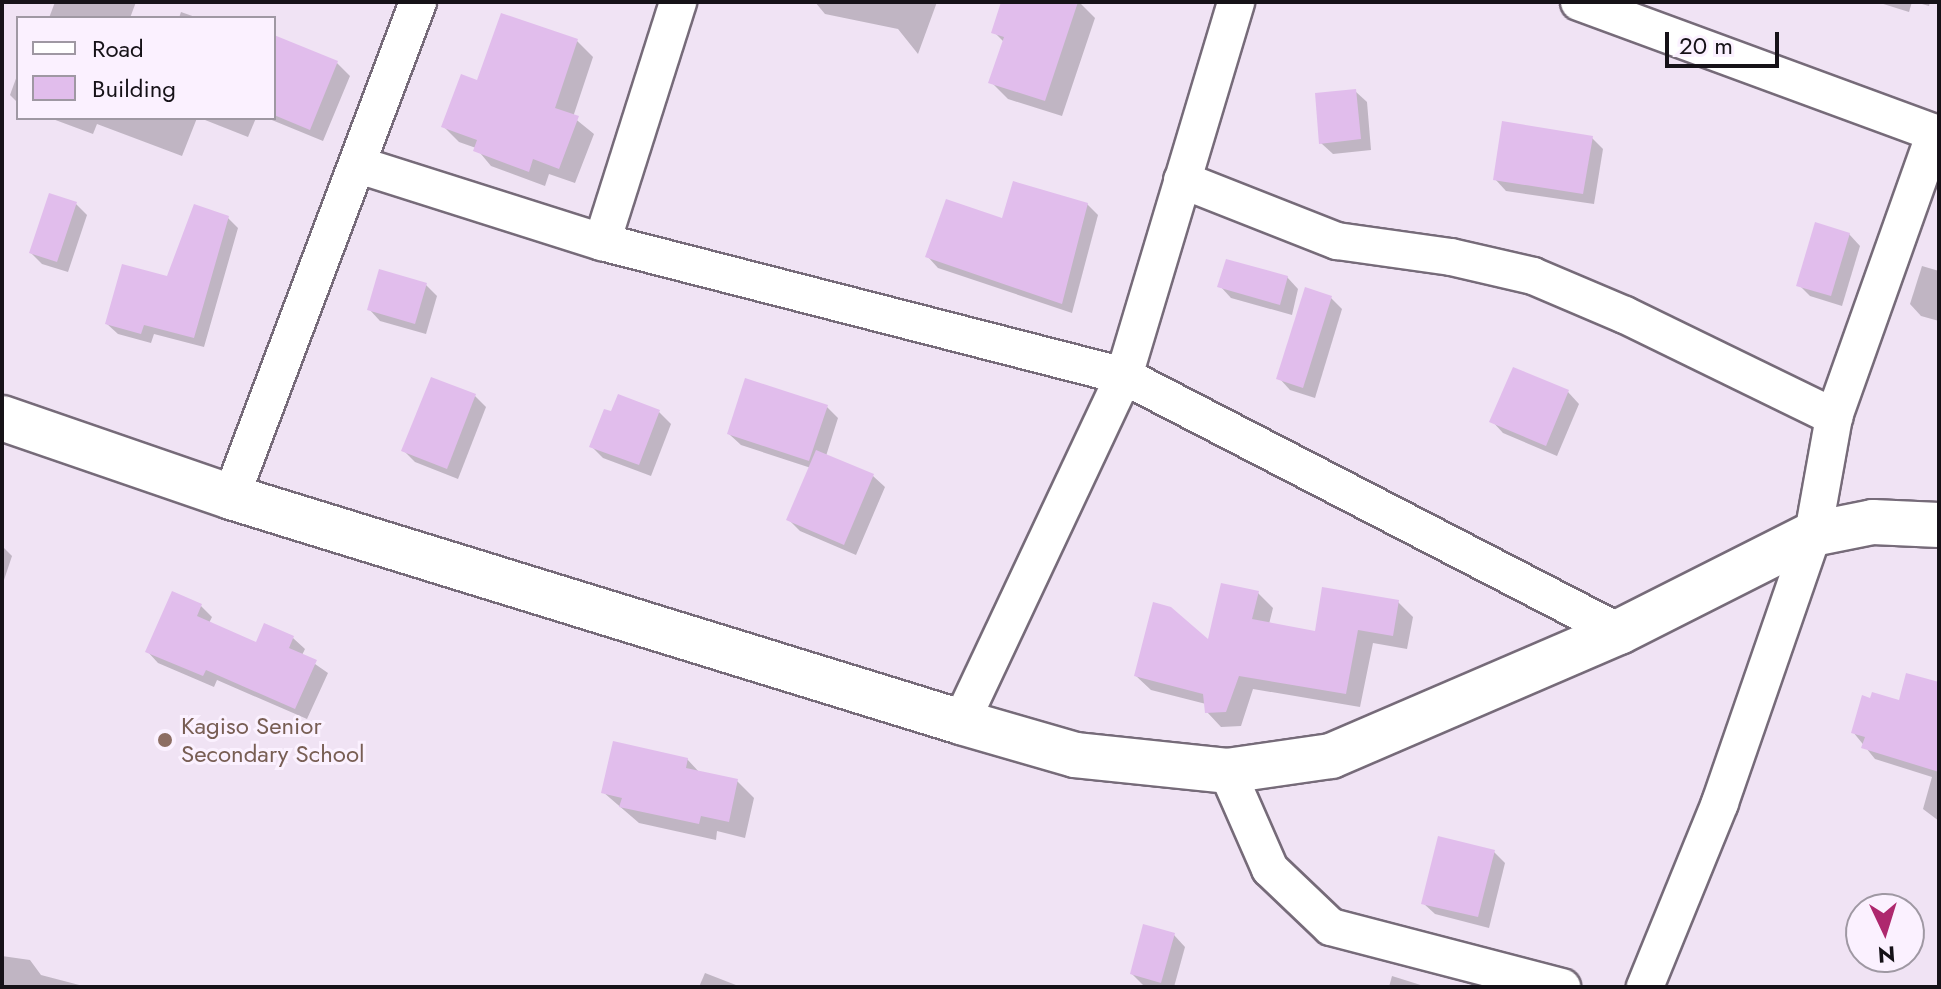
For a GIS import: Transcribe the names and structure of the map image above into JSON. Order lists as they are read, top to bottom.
{
  "places": ["Kagiso Senior Secondary School"],
  "legend": ["Road", "Building"],
  "scale_bar": "20 m",
  "north": "bottom"
}
